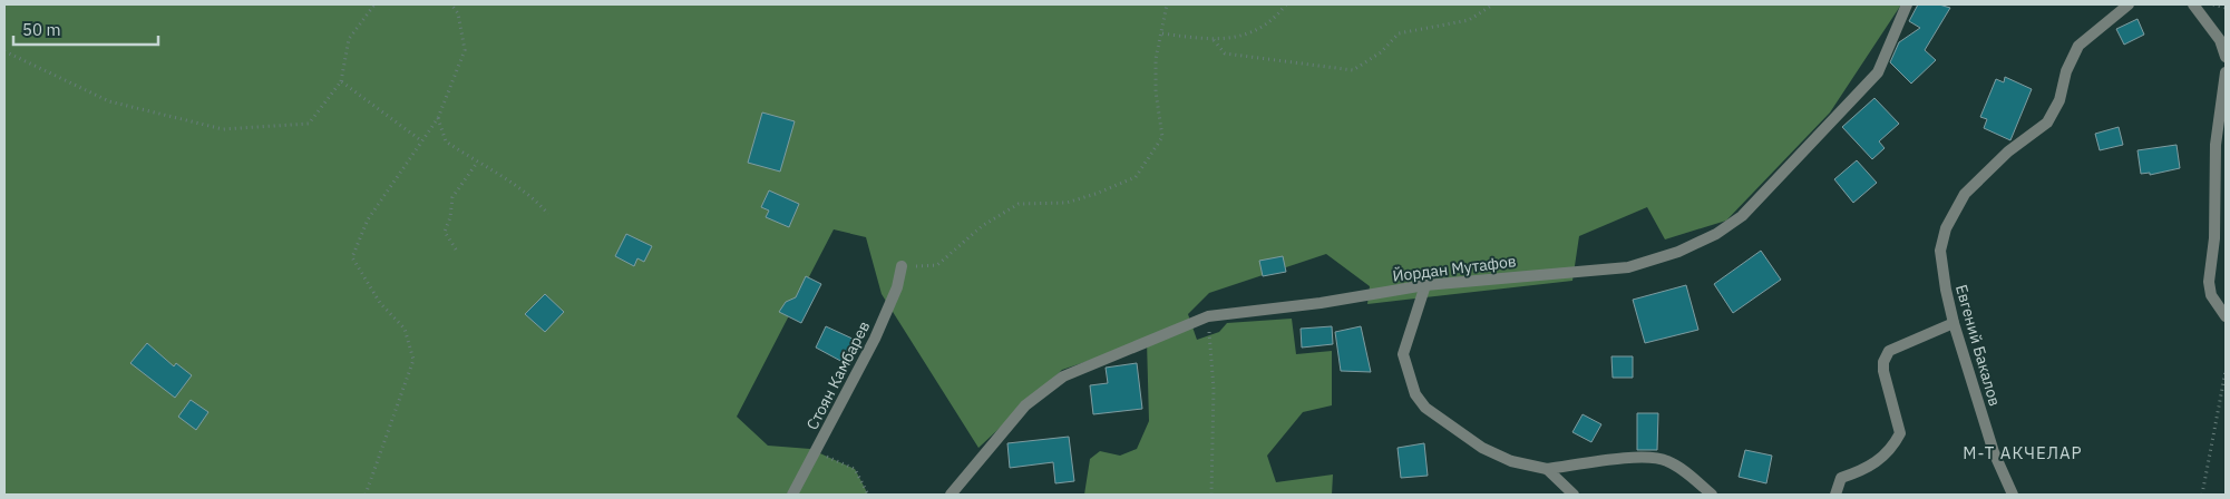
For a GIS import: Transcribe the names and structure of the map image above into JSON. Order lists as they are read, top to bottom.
{
  "streets": {
    "street": ["Йордан Мутафов", "Евгений Бакалов", "Стоян Камбарев"]
  },
  "districts": ["М-Т АКЧЕЛАР"],
  "scale_bar": "50 m"
}
